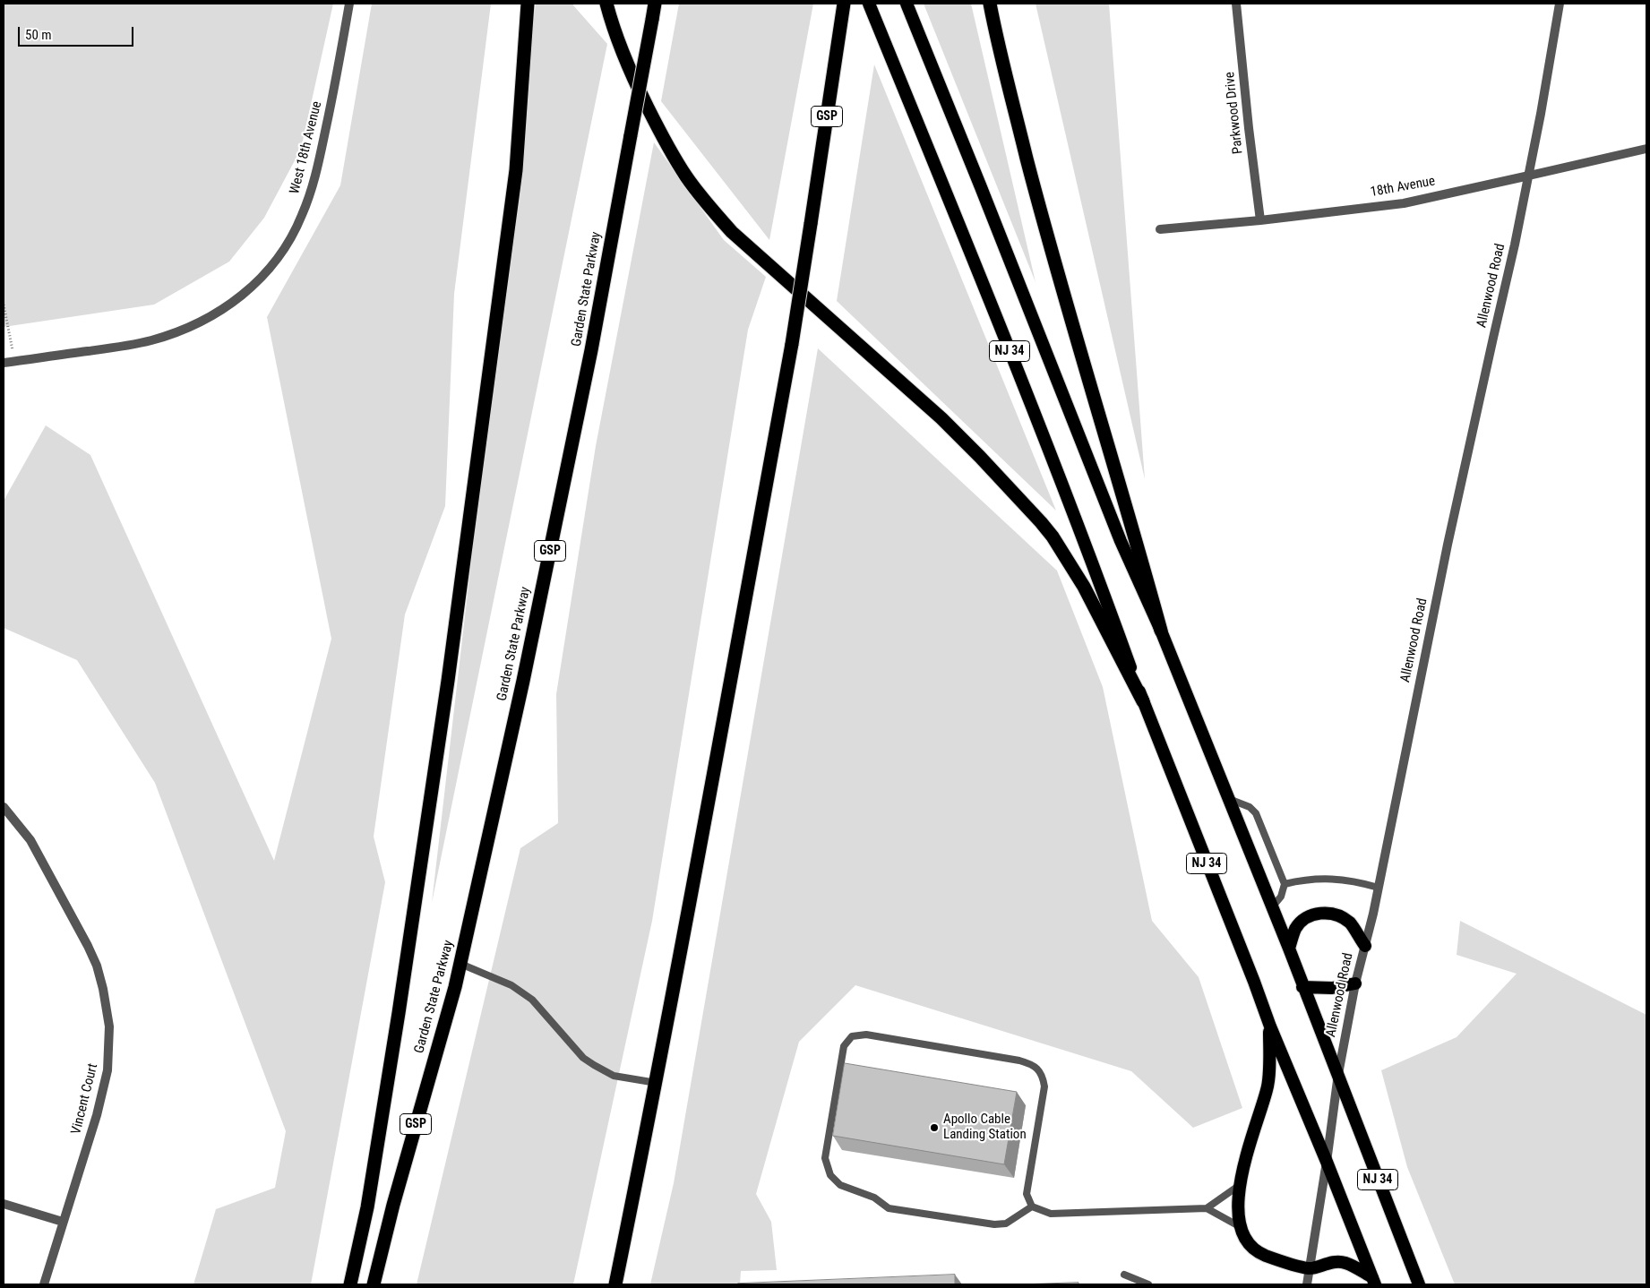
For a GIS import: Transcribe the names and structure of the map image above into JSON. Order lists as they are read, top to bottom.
{
  "streets": {
    "highway": ["GSP", "Garden State Parkway", "NJ 34"],
    "street": [
      "Parkwood Drive",
      "West 18th Avenue",
      "18th Avenue",
      "Allenwood Road",
      "Vincent Court"
    ]
  },
  "crossings": [
    ["Parkwood Drive", "18th Avenue"],
    ["18th Avenue", "Allenwood Road"],
    ["Allenwood Road", "NJ 34"]
  ],
  "places": ["Apollo Cable Landing Station"],
  "scale_bar": "50 m"
}
